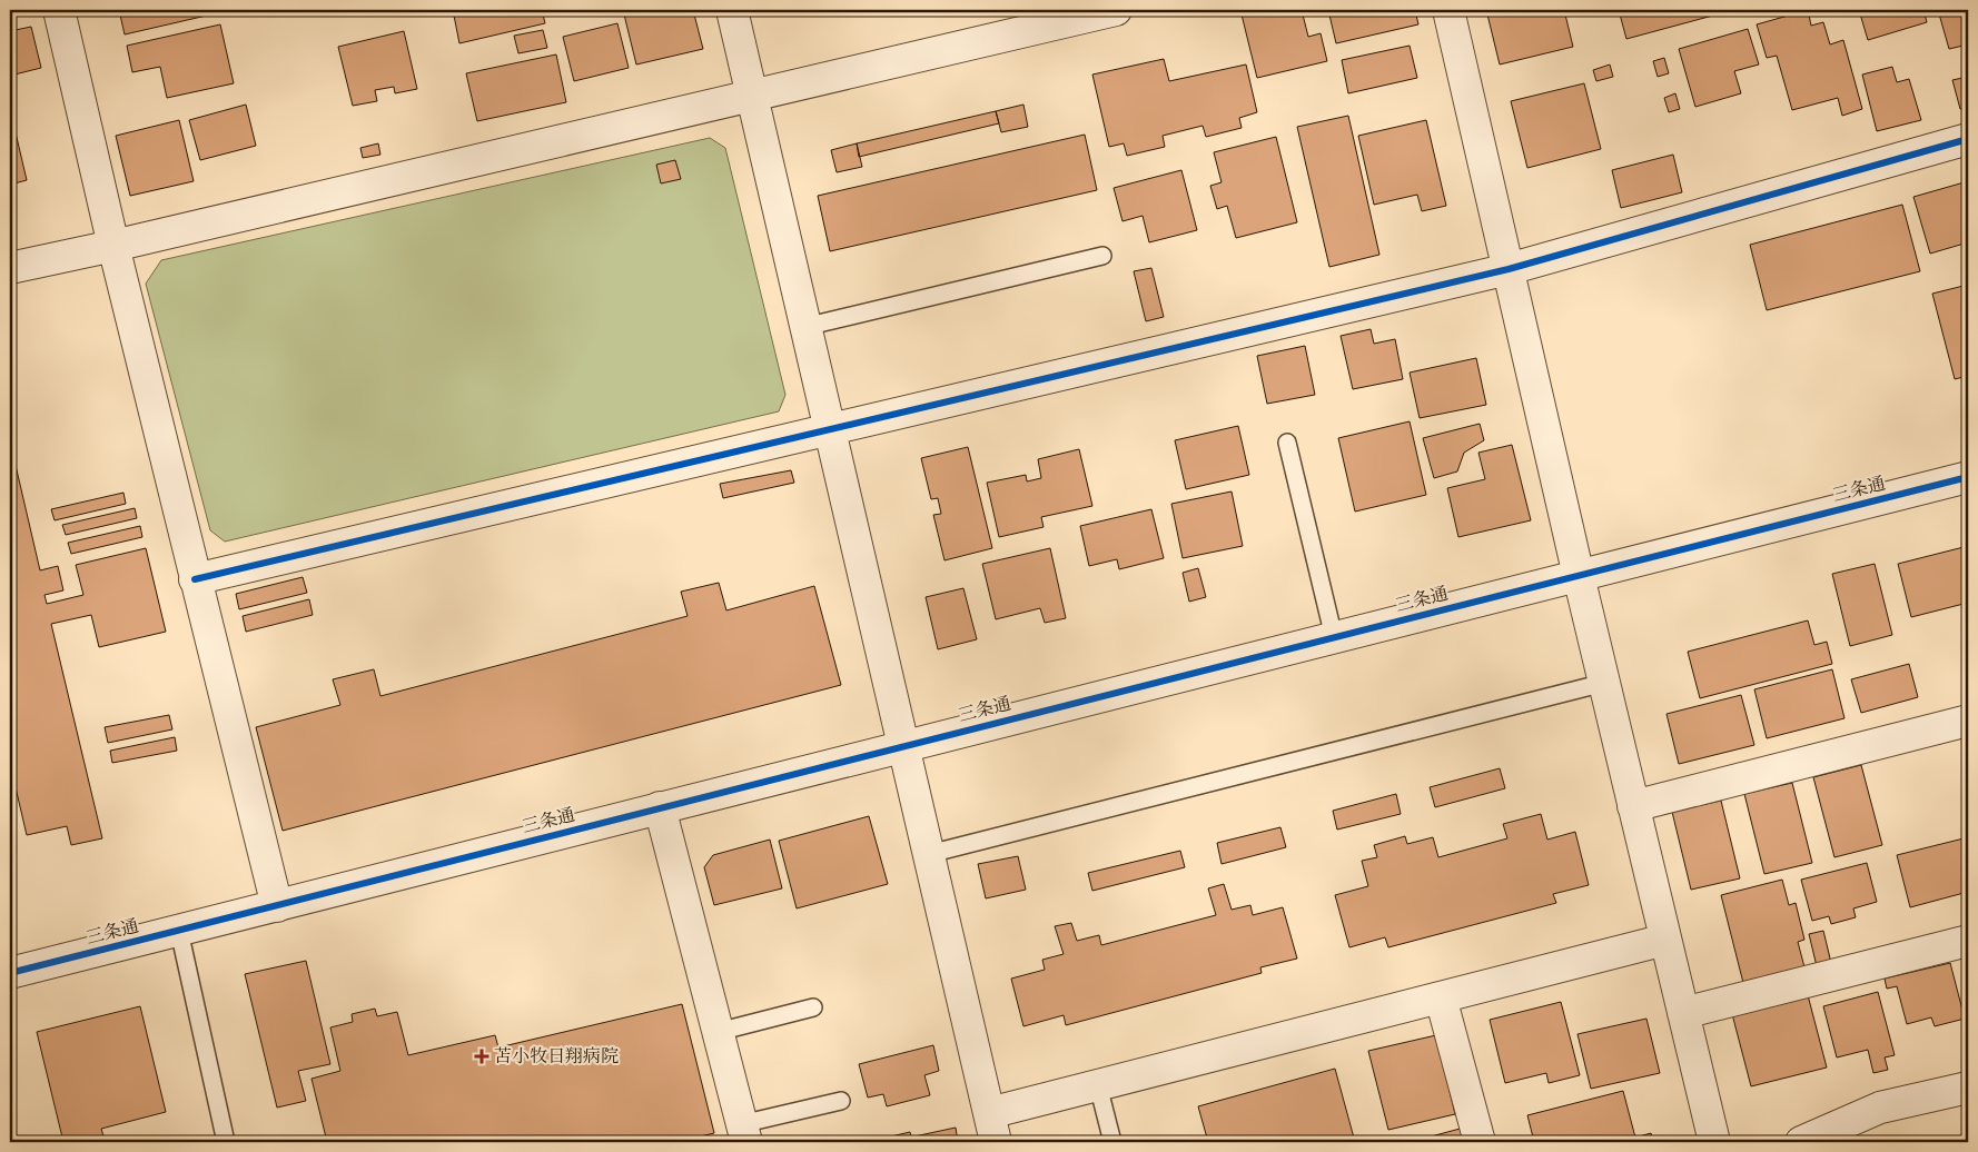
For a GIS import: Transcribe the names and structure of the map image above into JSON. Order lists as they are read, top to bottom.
{
  "streets": {
    "street": ["三条通"]
  },
  "places": {
    "health": ["苫小牧日翔病院"]
  }
}
